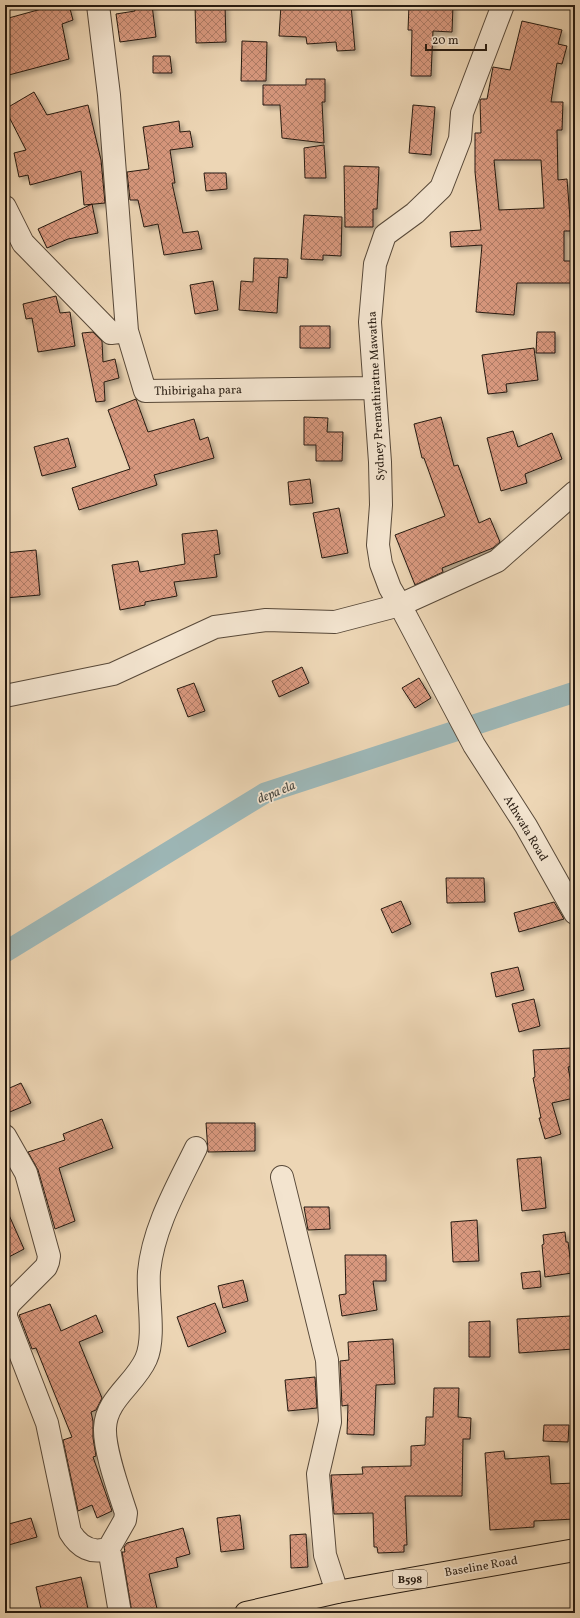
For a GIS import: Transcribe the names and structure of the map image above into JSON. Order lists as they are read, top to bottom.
{
  "streets": {
    "main road": ["Baseline Road", "B598"],
    "street": ["Thibirigaha para", "Sydney Premathiratne Mawatha", "Athwata Road"]
  },
  "crossings": [
    ["Thibirigaha para", "Sydney Premathiratne Mawatha"],
    ["Sydney Premathiratne Mawatha", "Athwata Road"]
  ],
  "water": ["depa ela"],
  "scale_bar": "20 m"
}
